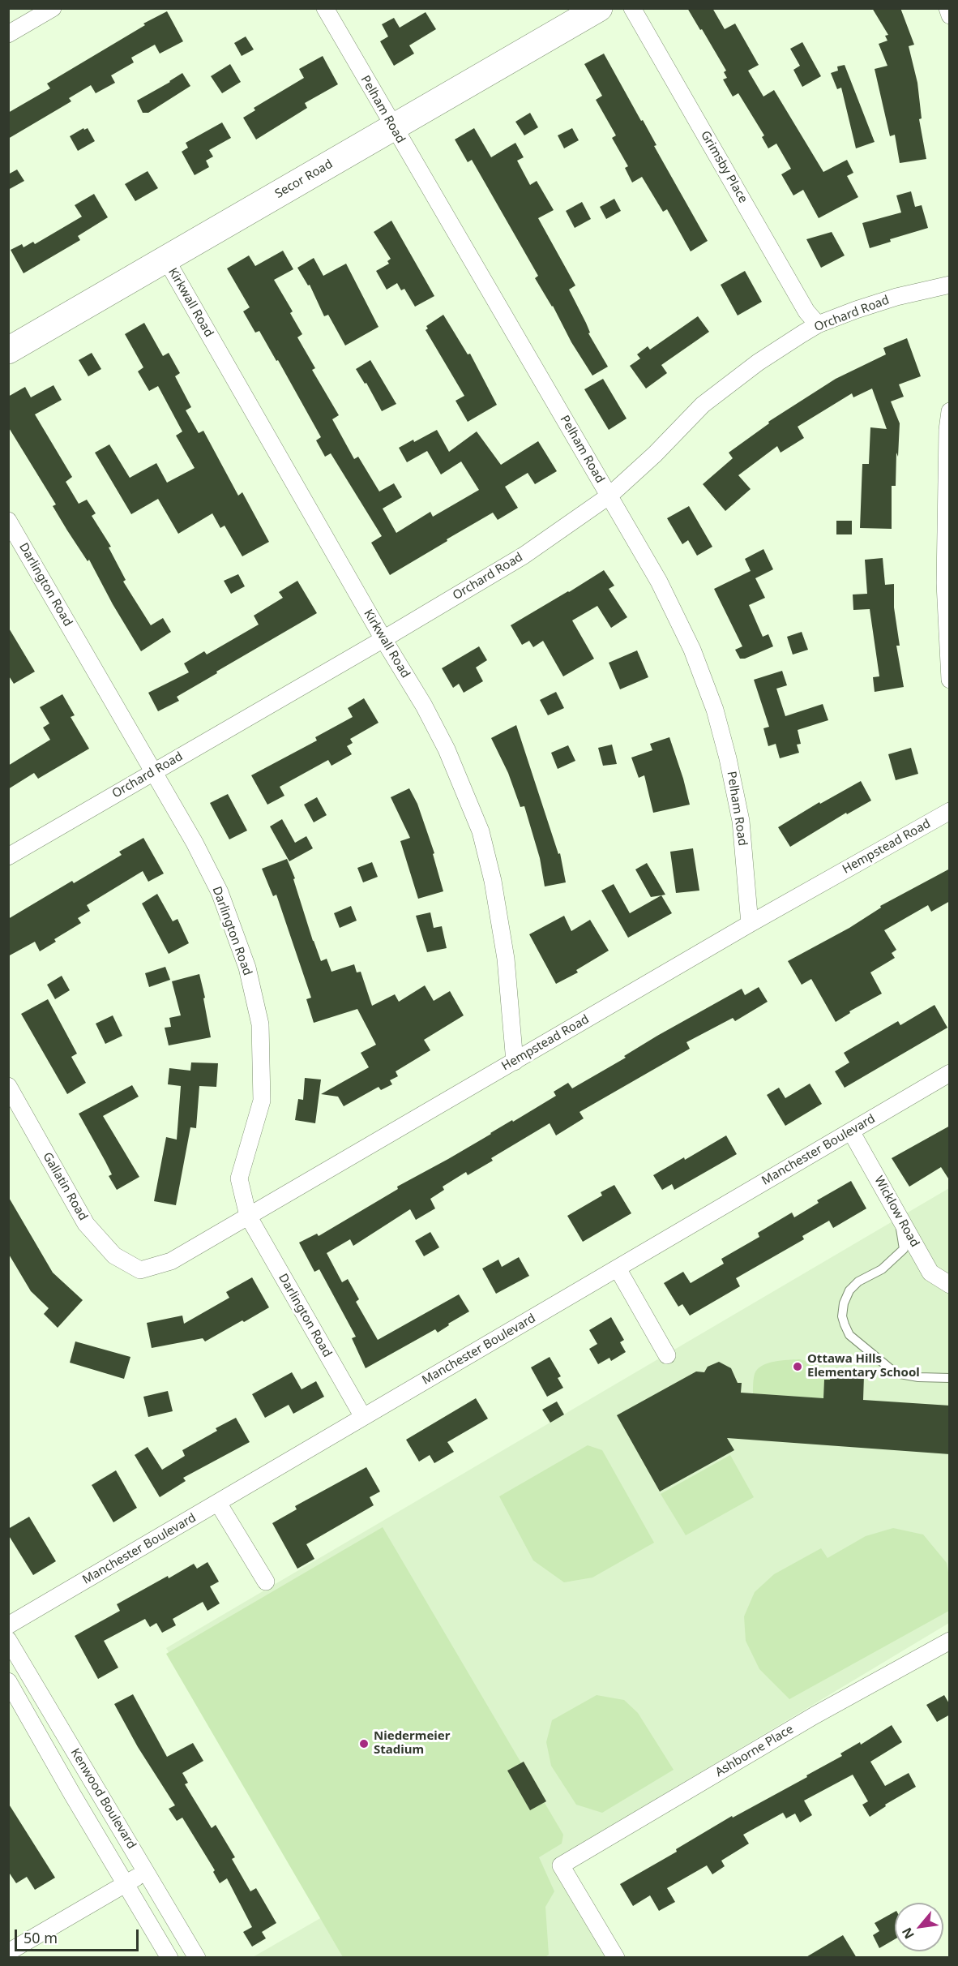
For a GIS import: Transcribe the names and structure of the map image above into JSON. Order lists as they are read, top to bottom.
{
  "streets": {
    "main road": ["Secor Road"],
    "street": [
      "Pelham Road",
      "Grimsby Place",
      "Kirkwall Road",
      "Orchard Road",
      "Darlington Road",
      "Hempstead Road",
      "Manchester Boulevard",
      "Gallatin Road",
      "Wicklow Road",
      "Ashborne Place",
      "Kenwood Boulevard"
    ]
  },
  "crossings": [
    ["Pelham Road", "Secor Road"],
    ["Pelham Road", "Orchard Road"],
    ["Pelham Road", "Hempstead Road"],
    ["Grimsby Place", "Orchard Road"],
    ["Secor Road", "Kirkwall Road"],
    ["Kirkwall Road", "Orchard Road"],
    ["Kirkwall Road", "Hempstead Road"],
    ["Orchard Road", "Darlington Road"],
    ["Darlington Road", "Hempstead Road"],
    ["Darlington Road", "Manchester Boulevard"],
    ["Hempstead Road", "Gallatin Road"],
    ["Manchester Boulevard", "Wicklow Road"]
  ],
  "places": ["Ottawa Hills Elementary School", "Niedermeier Stadium"],
  "scale_bar": "50 m",
  "north": "bottom left"
}
